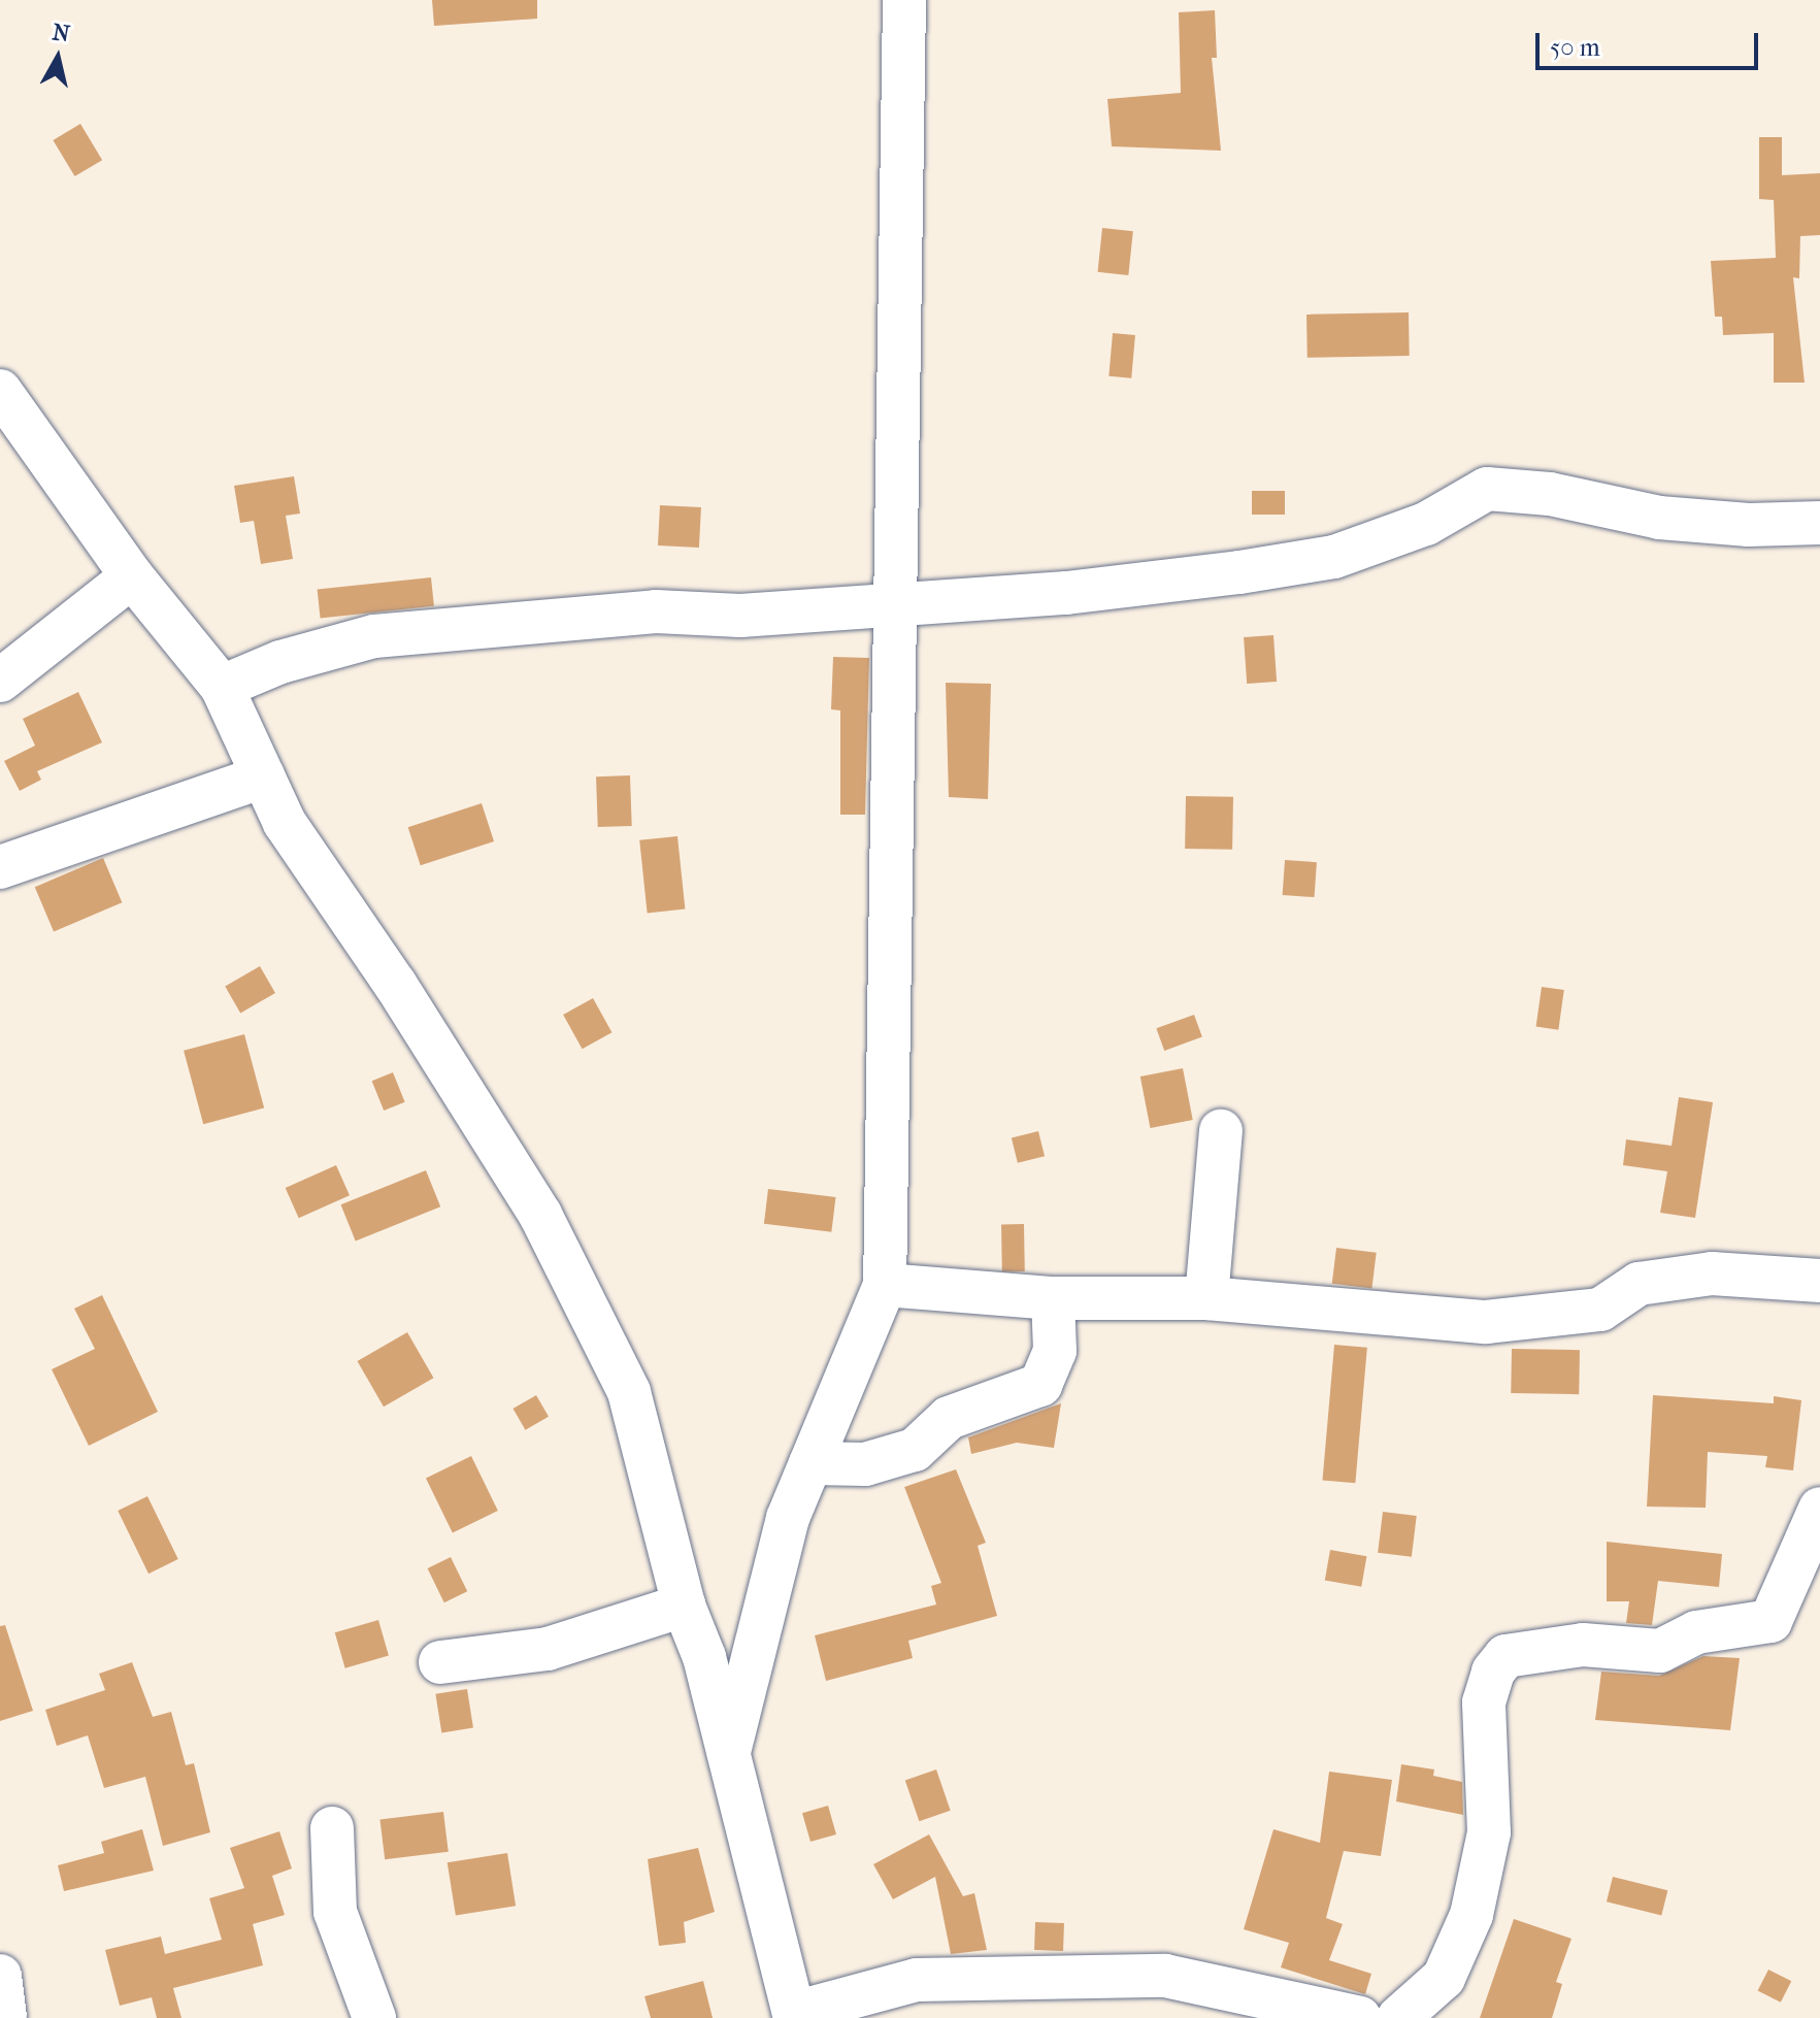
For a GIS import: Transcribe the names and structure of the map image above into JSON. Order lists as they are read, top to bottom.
{
  "scale_bar": "50 m",
  "north": "top"
}
